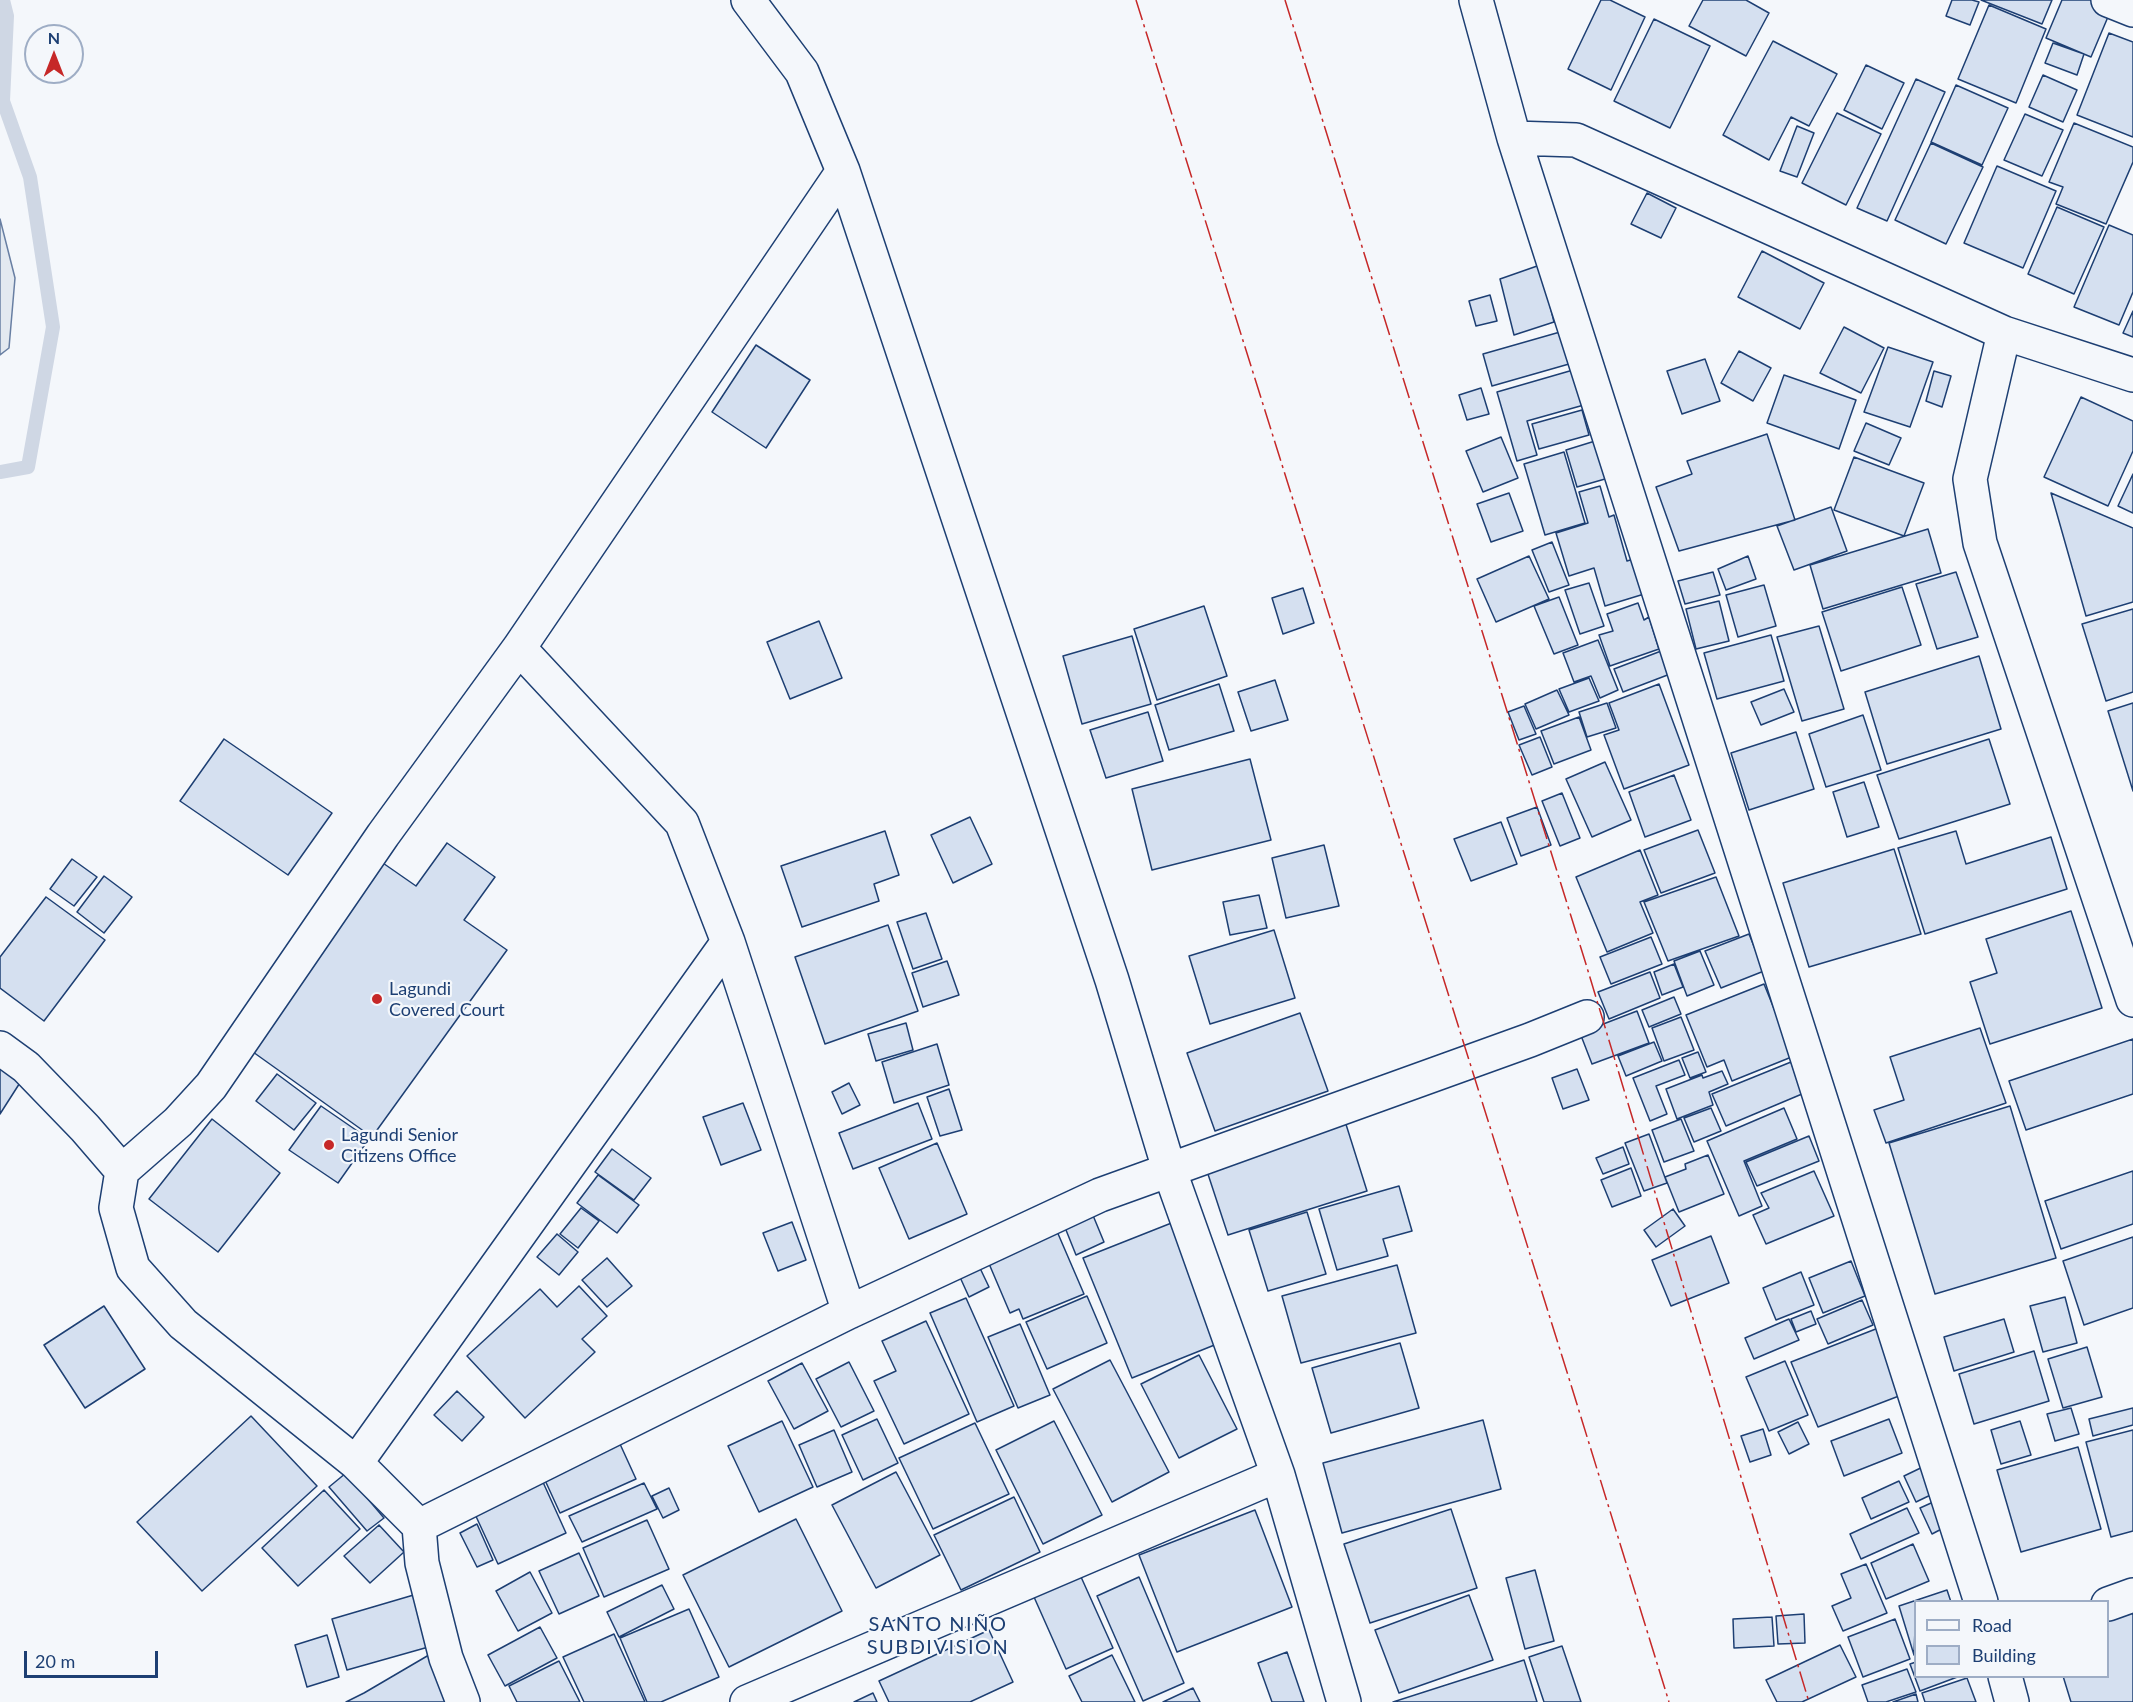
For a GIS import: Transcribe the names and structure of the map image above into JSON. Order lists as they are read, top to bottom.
{
  "districts": ["SANTO NIÑO SUBDIVISION"],
  "places": ["Lagundi Covered Court", "Lagundi Senior Citizens Office"],
  "legend": ["Road", "Building"],
  "scale_bar": "20 m",
  "north": "top"
}
